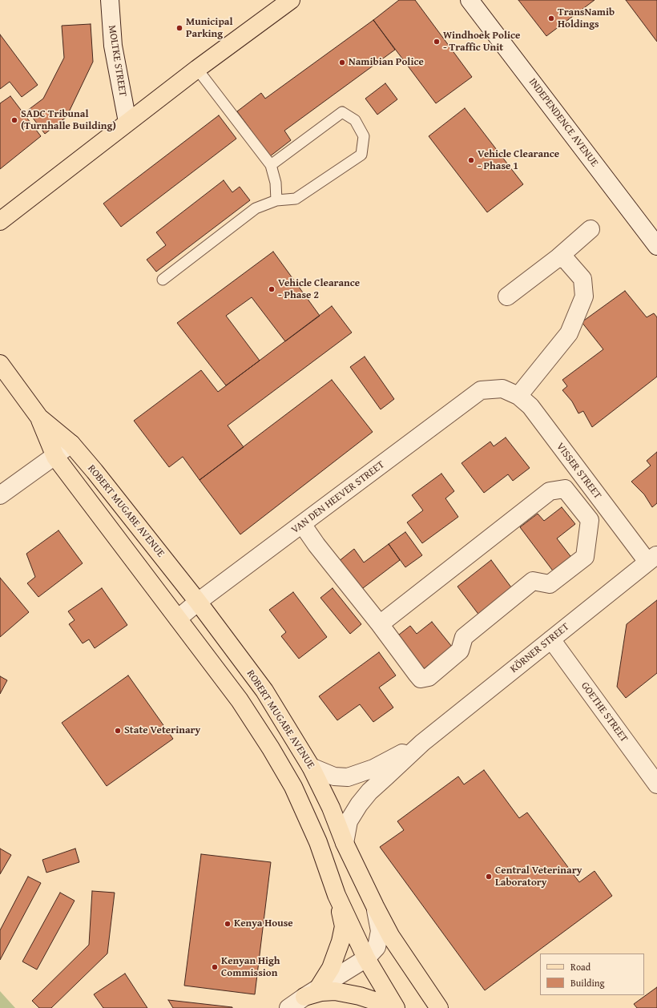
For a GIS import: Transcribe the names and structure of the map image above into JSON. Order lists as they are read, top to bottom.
{
  "streets": {
    "main road": ["ROBERT MUGABE AVENUE"],
    "street": [
      "MOLTKE STREET",
      "INDEPENDENCE AVENUE",
      "VISSER STREET",
      "VAN DEN HEEVER STREET",
      "KÖRNER STREET",
      "GOETHE STREET"
    ]
  },
  "crossings": [
    ["VISSER STREET", "VAN DEN HEEVER STREET"],
    ["VISSER STREET", "KÖRNER STREET"],
    ["VAN DEN HEEVER STREET", "ROBERT MUGABE AVENUE"],
    ["ROBERT MUGABE AVENUE", "KÖRNER STREET"],
    ["KÖRNER STREET", "GOETHE STREET"]
  ],
  "places": [
    "TransNamib Holdings",
    "Municipal Parking",
    "Windhoek Police - Traffic Unit",
    "Namibian Police",
    "SADC Tribunal (Turnhalle Building)",
    "Vehicle Clearance - Phase 1",
    "Vehicle Clearance - Phase 2",
    "State Veterinary",
    "Central Veterinary Laboratory",
    "Kenya House",
    "Kenyan High Commission"
  ],
  "legend": ["Road", "Building"]
}
